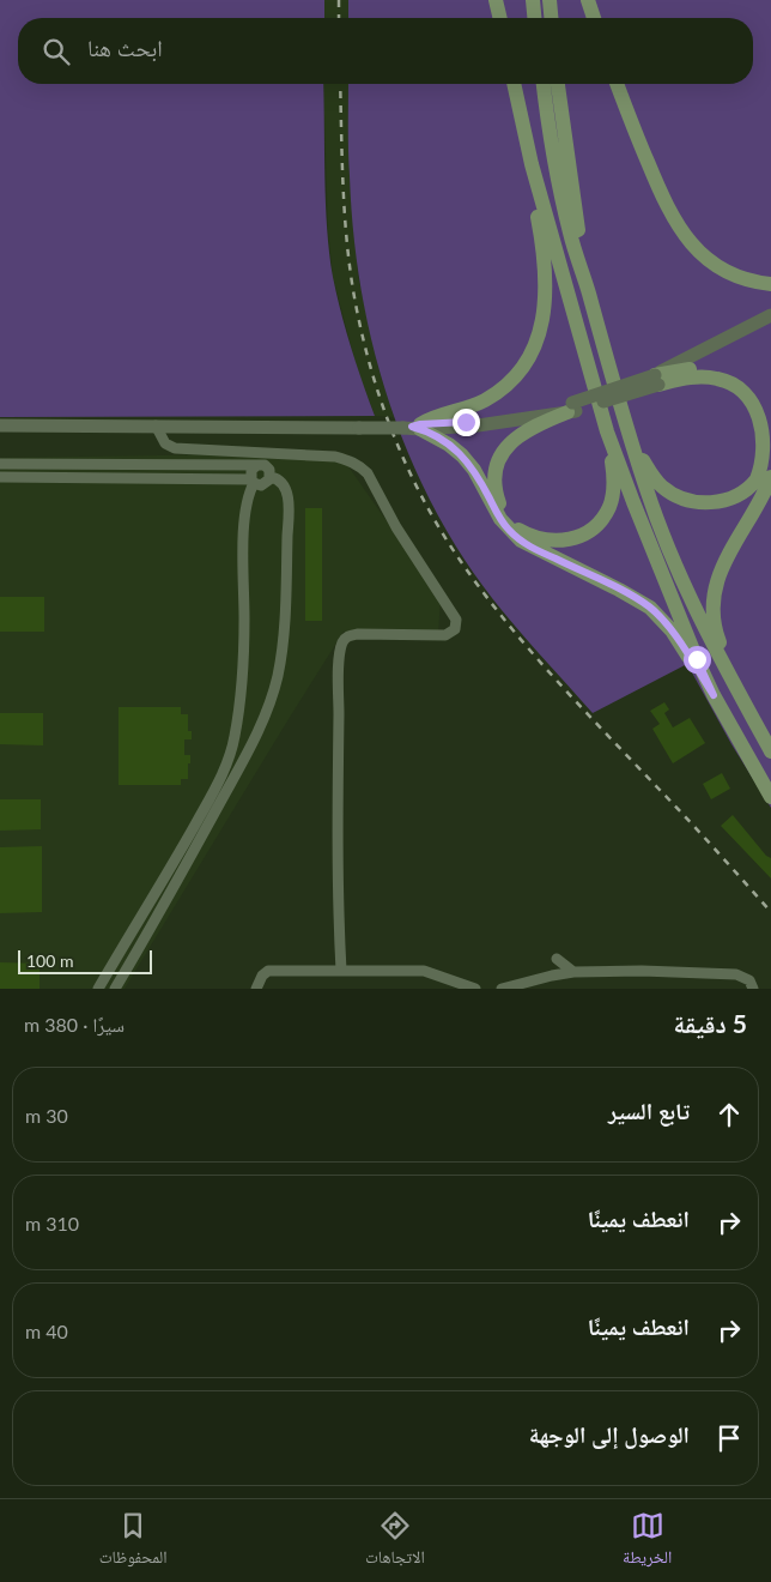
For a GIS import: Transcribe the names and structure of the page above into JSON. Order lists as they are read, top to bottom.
{
  "scale_bar": "100 m",
  "page": {
    "search": "ابحث هنا",
    "scale": "100 m",
    "heading": ["5 دقيقة", "سيرًا · 380 m"],
    "list": [
      ["تابع السير", "30 m"],
      ["انعطف يمينًا", "310 m"],
      ["انعطف يمينًا", "40 m"],
      "الوصول إلى الوجهة"
    ],
    "nav": ["الخريطة", "الاتجاهات", "المحفوظات"]
  }
}
